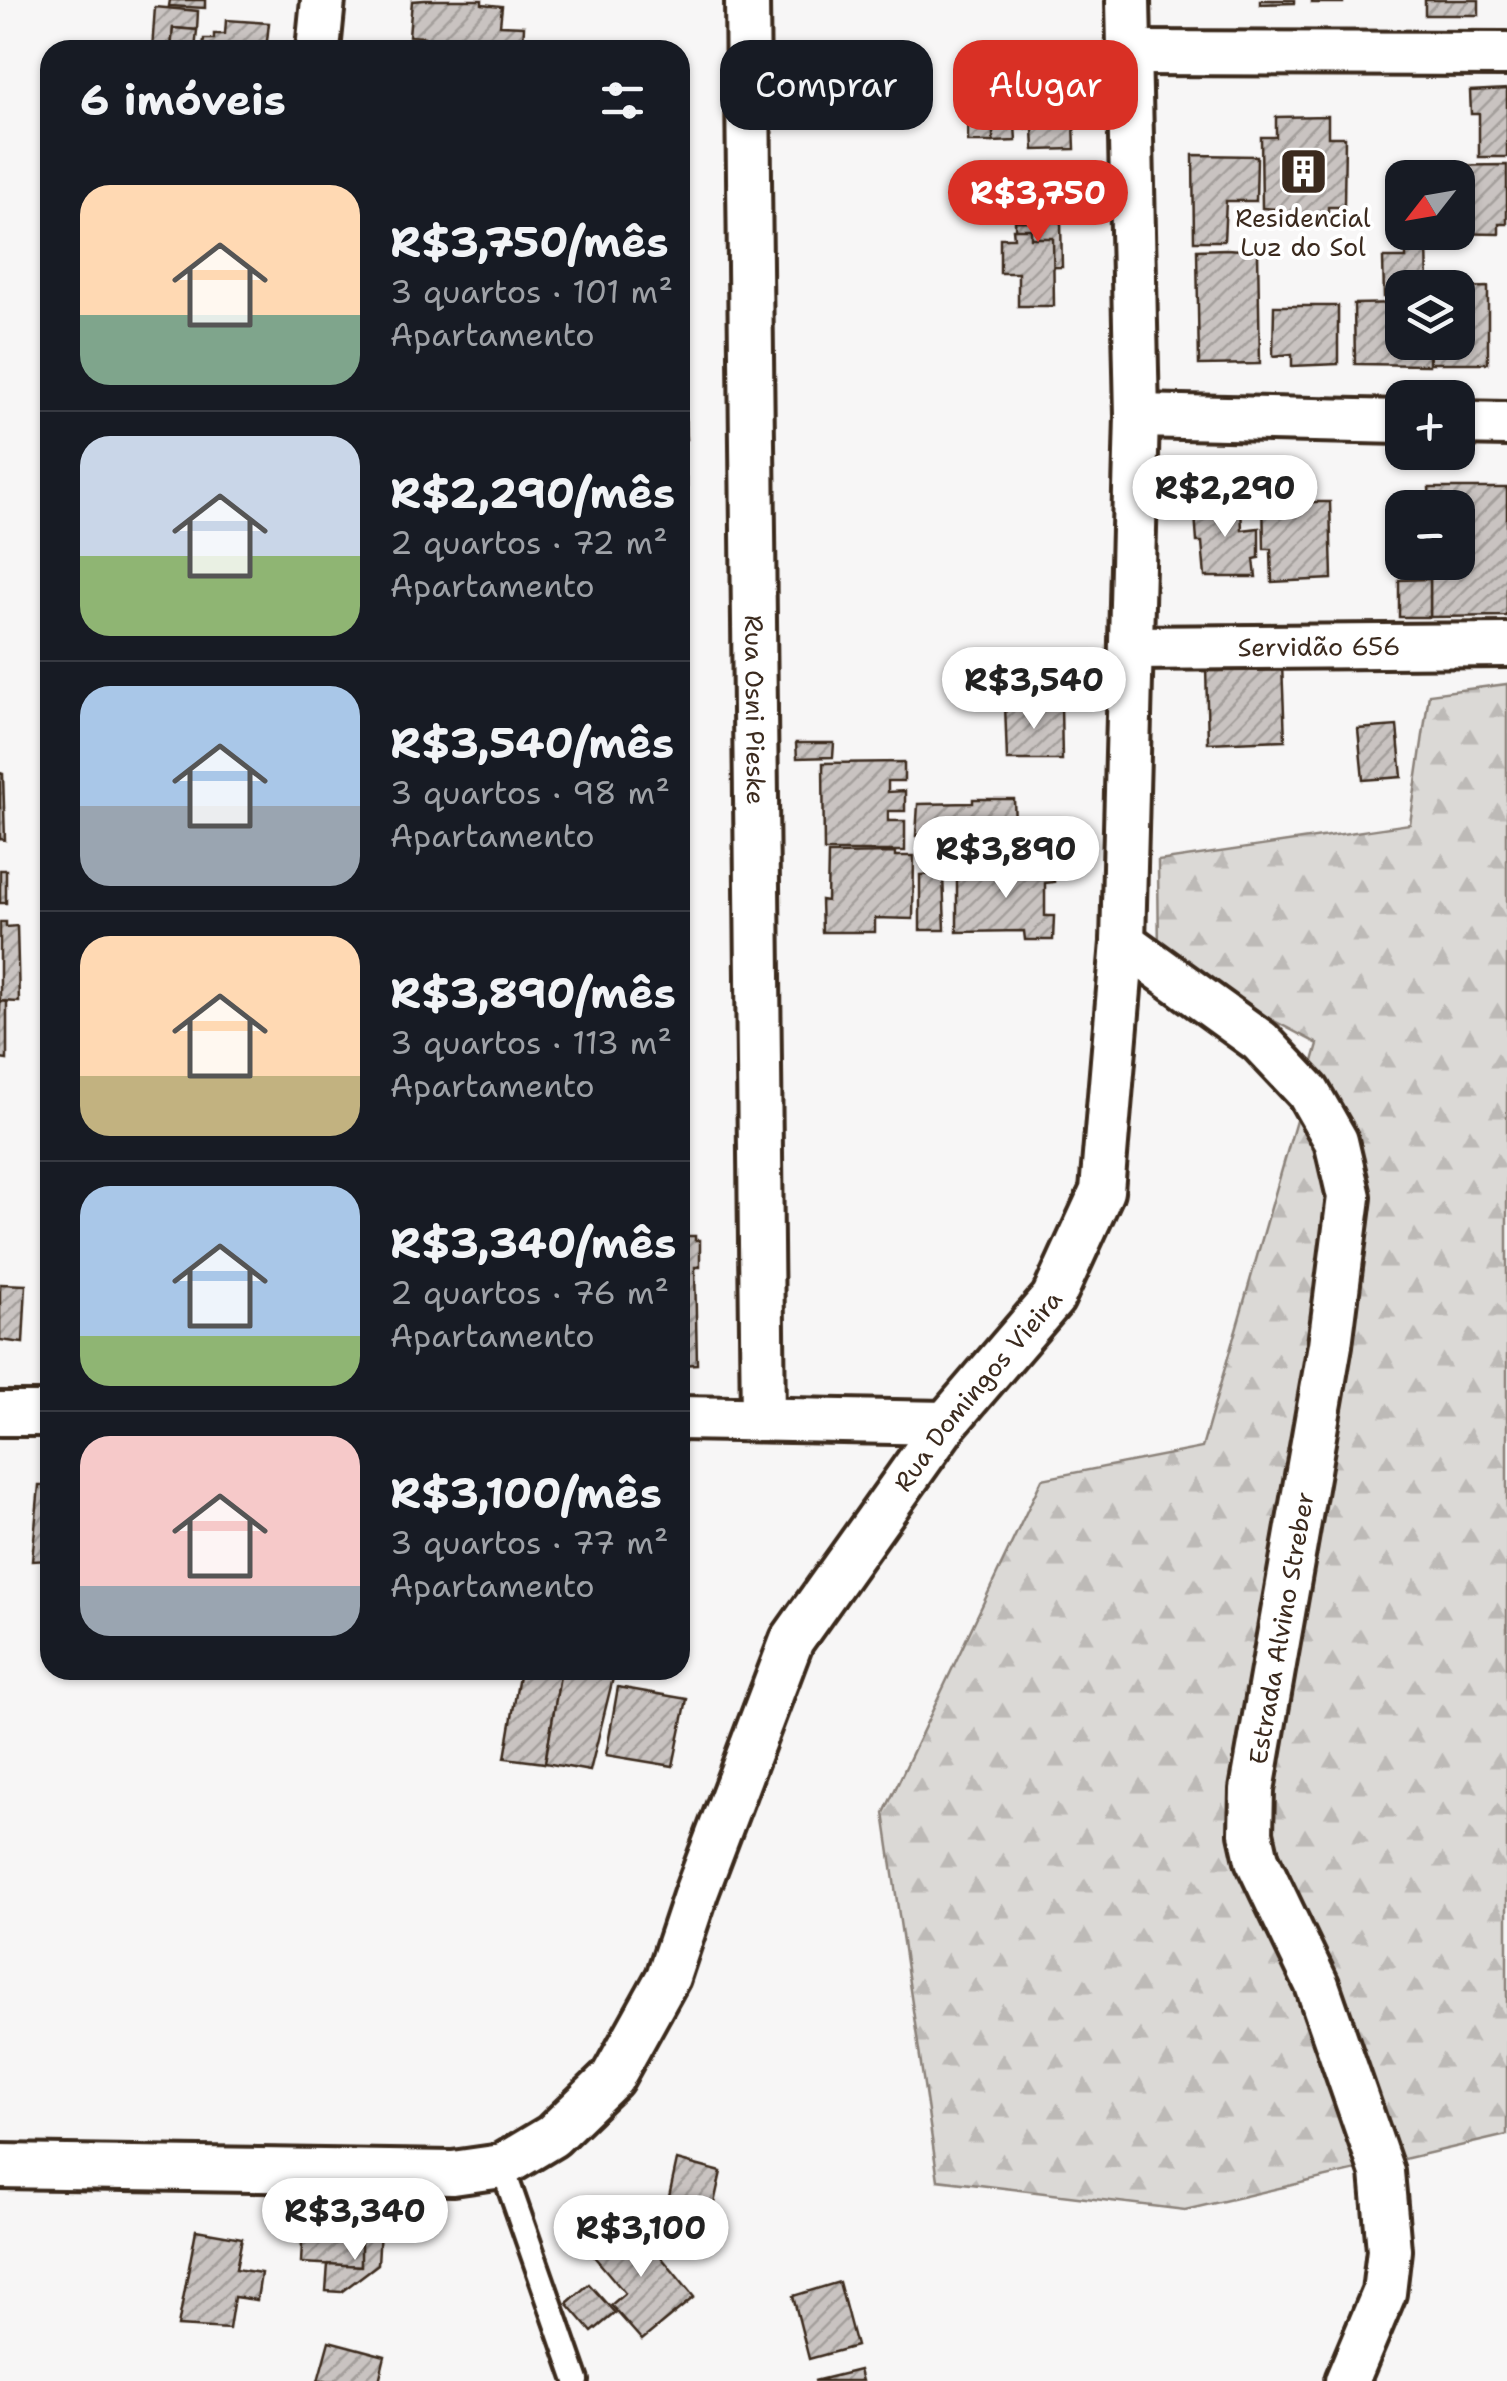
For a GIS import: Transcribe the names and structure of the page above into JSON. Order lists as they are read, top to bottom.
{
  "streets": {
    "street": [
      "Servidão 656",
      "Rua Osni Pieske",
      "Rua Domingos Vieira",
      "Estrada Alvino Streber"
    ]
  },
  "crossings": [
    ["Servidão 656", "Rua Domingos Vieira"],
    ["Rua Domingos Vieira", "Estrada Alvino Streber"]
  ],
  "places": {
    "building": ["Residencial Luz do Sol"]
  },
  "north": "bottom left",
  "page": {
    "chip": ["Comprar", "Alugar"],
    "heading": "6 imóveis",
    "map_buttons": ["+", "−"],
    "price": [
      "R$3,750",
      "R$2,290",
      "R$3,540",
      "R$3,890",
      "R$3,340",
      "R$3,100"
    ],
    "list": [
      {
        "name": "R$3,750/mês",
        "note": "3 quartos · 101 m² · Apartamento"
      },
      {
        "name": "R$2,290/mês",
        "note": "2 quartos · 72 m² · Apartamento"
      },
      {
        "name": "R$3,540/mês",
        "note": "3 quartos · 98 m² · Apartamento"
      },
      {
        "name": "R$3,890/mês",
        "note": "3 quartos · 113 m² · Apartamento"
      },
      {
        "name": "R$3,340/mês",
        "note": "2 quartos · 76 m² · Apartamento"
      },
      {
        "name": "R$3,100/mês",
        "note": "3 quartos · 77 m² · Apartamento"
      }
    ]
  }
}
